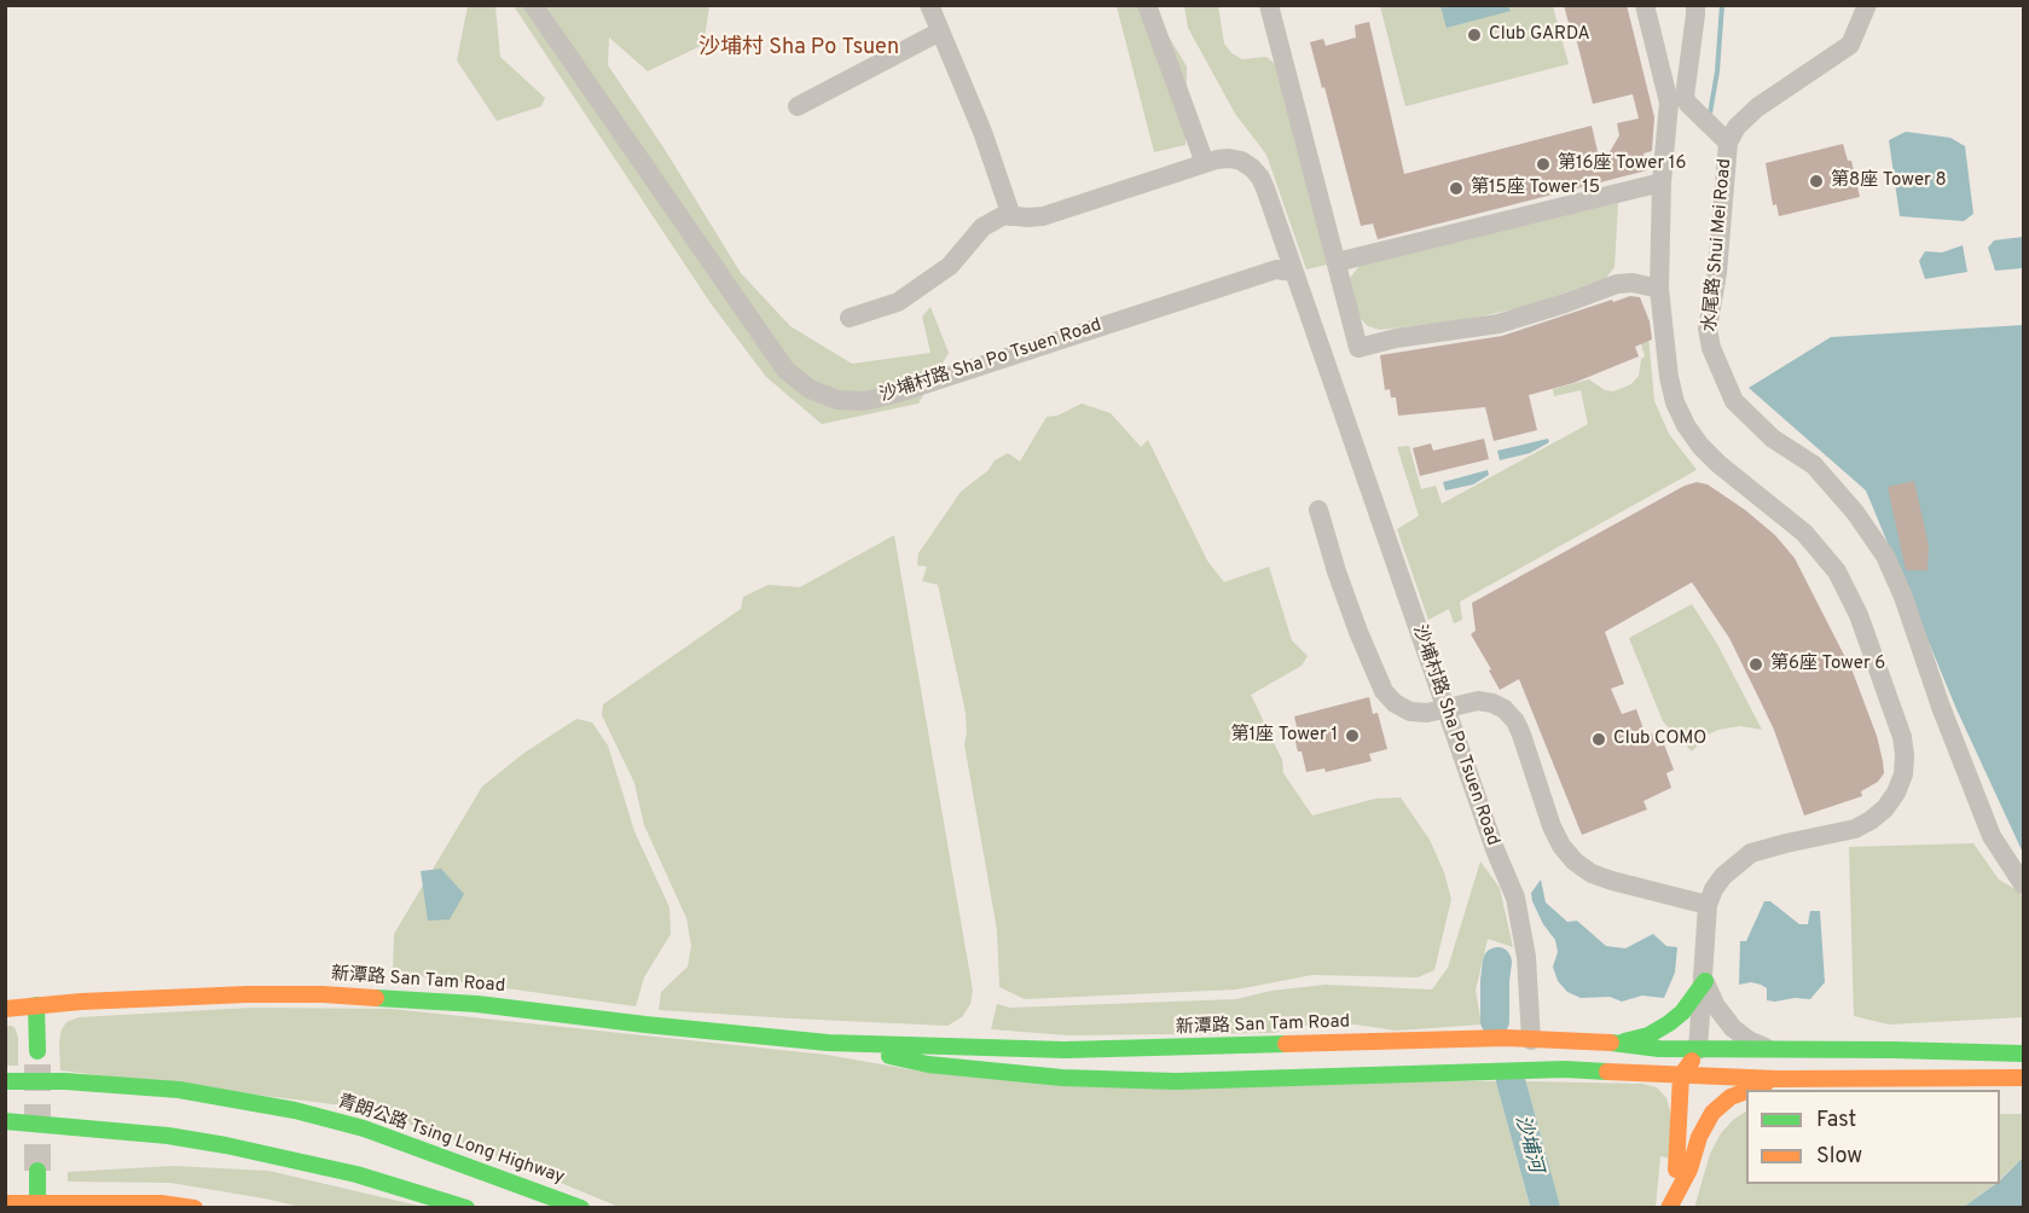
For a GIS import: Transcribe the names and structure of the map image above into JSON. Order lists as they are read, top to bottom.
{
  "streets": {
    "main road": ["新潭路 San Tam Road", "青朗公路 Tsing Long Highway"],
    "street": ["水尾路 Shui Mei Road", "沙埔村路 Sha Po Tsuen Road"]
  },
  "crossings": [
    ["沙埔村路 Sha Po Tsuen Road", "新潭路 San Tam Road"]
  ],
  "districts": ["沙埔村 Sha Po Tsuen"],
  "water": ["沙埔河"],
  "places": [
    "Club GARDA",
    "第16座 Tower 16",
    "第8座 Tower 8",
    "第15座 Tower 15",
    "第6座 Tower 6",
    "第1座 Tower 1",
    "Club COMO"
  ],
  "legend": ["Fast", "Slow"]
}
